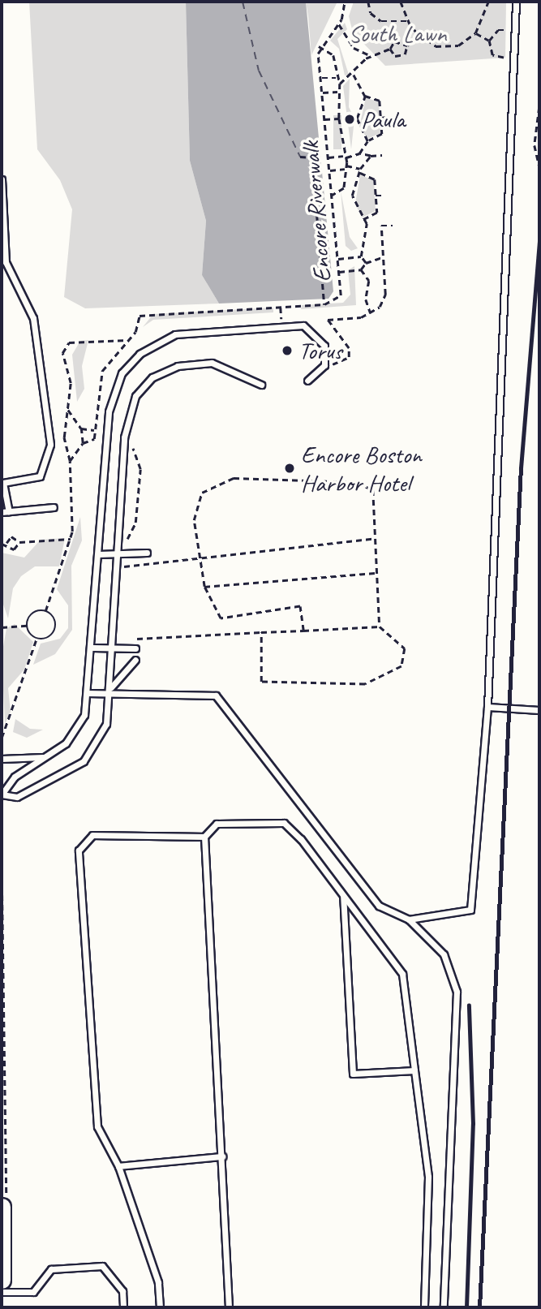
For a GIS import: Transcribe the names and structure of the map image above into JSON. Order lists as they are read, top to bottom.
{
  "streets": {
    "path": ["Encore Riverwalk"]
  },
  "parks": ["South Lawn"],
  "places": ["Paula", "Torus", "Encore Boston Harbor Hotel"]
}
